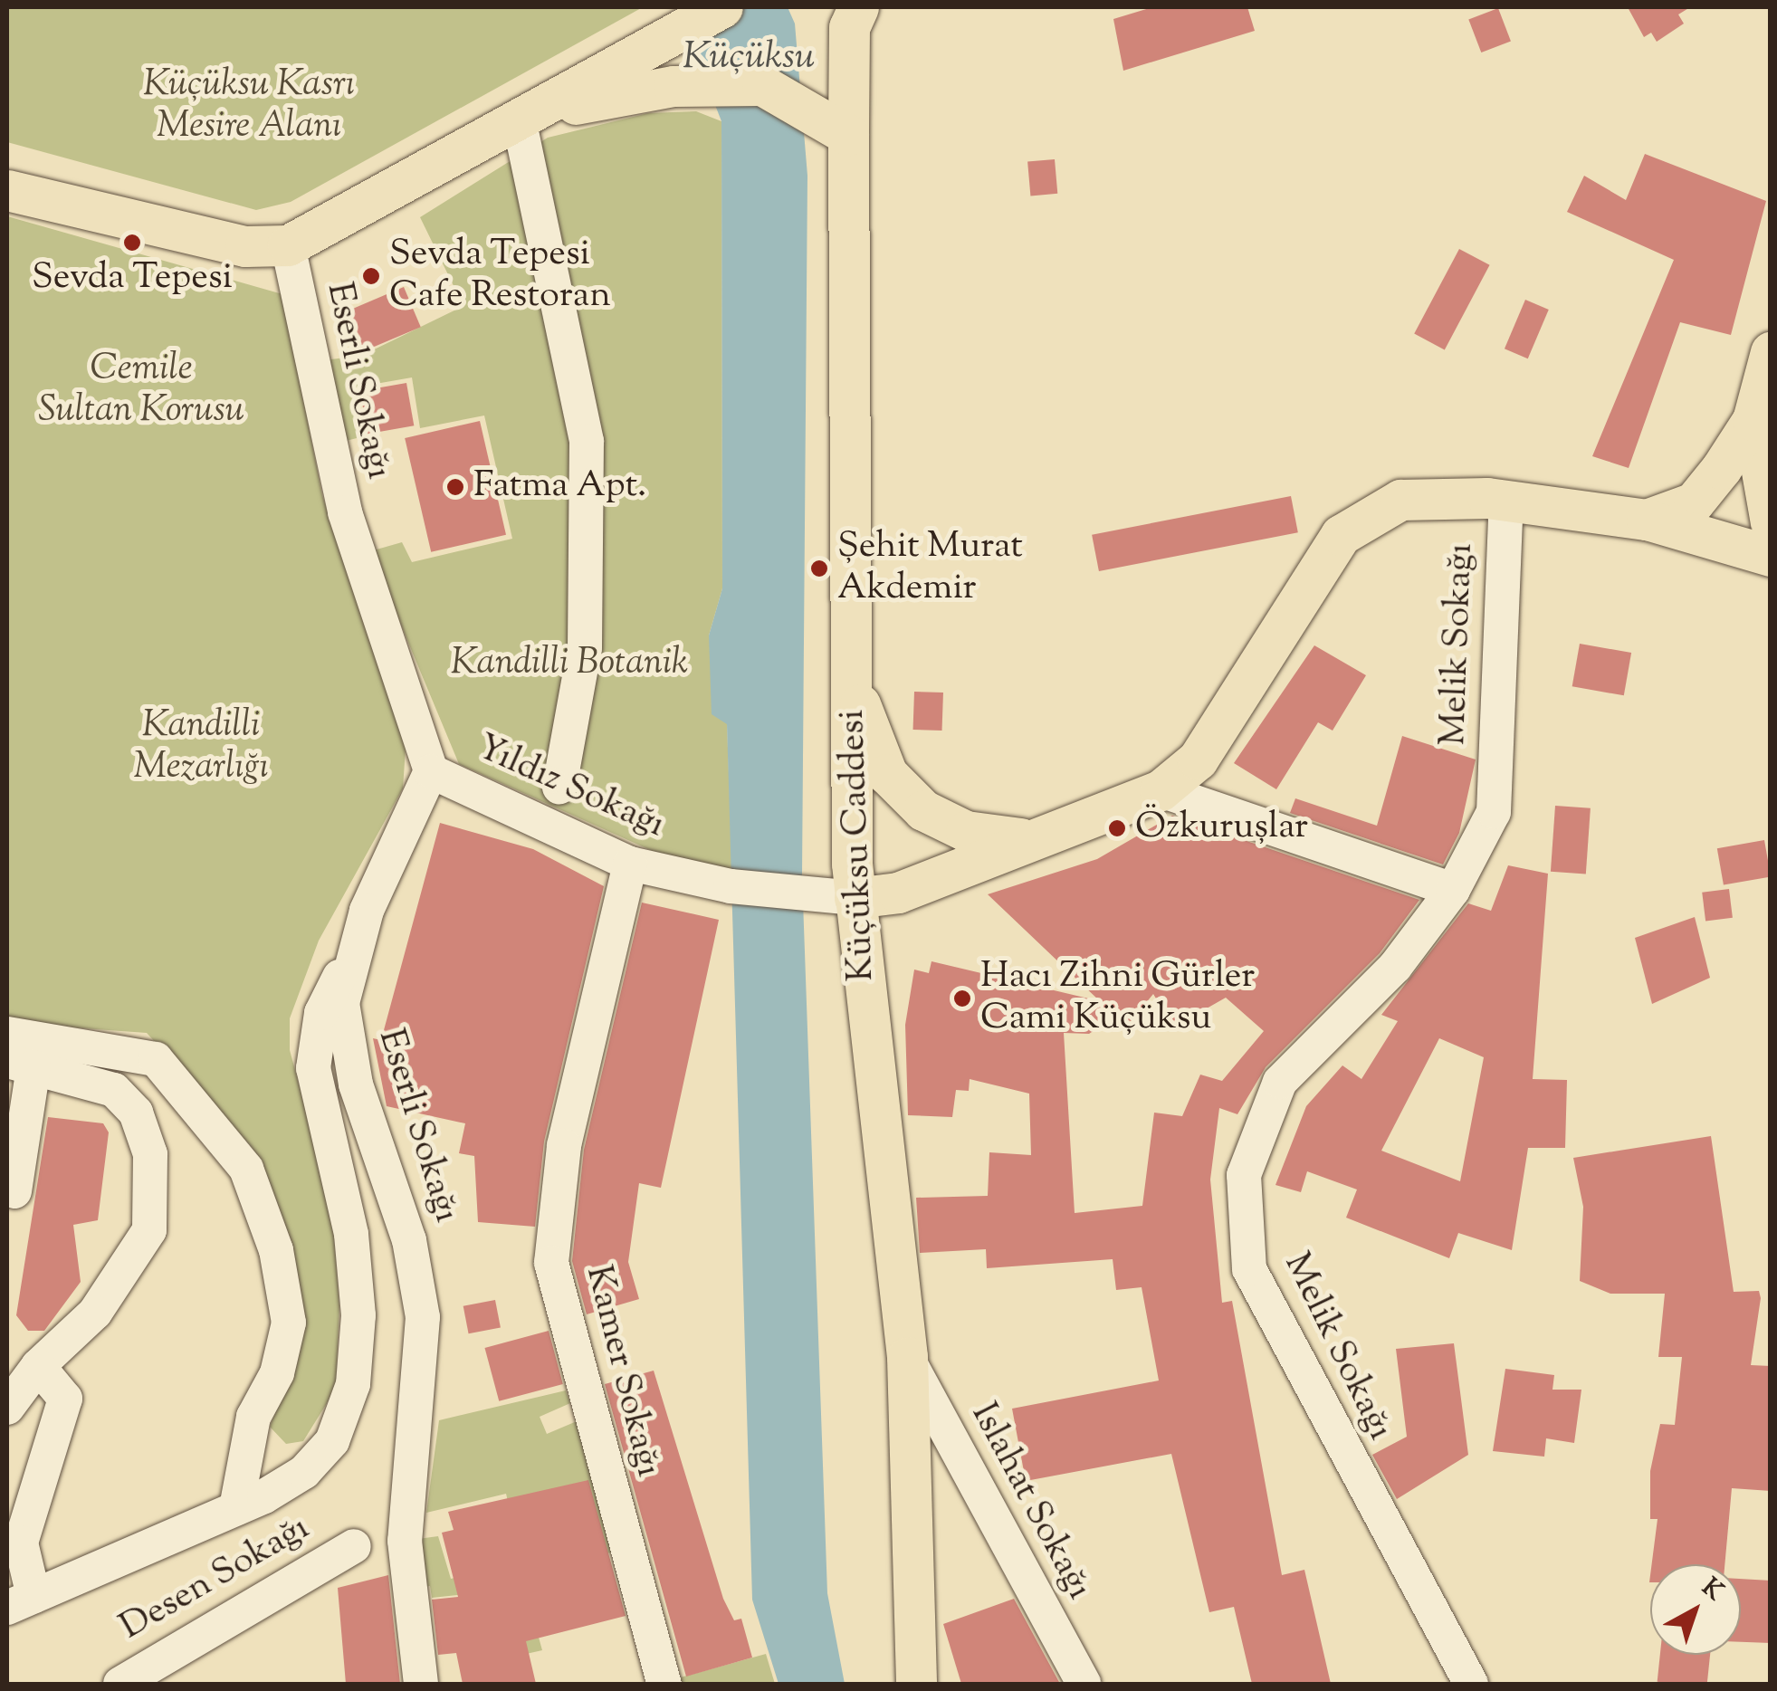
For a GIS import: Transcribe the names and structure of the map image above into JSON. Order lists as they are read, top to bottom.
{
  "streets": {
    "main road": ["Küçüksu Caddesi"],
    "street": [
      "Eserli Sokağı",
      "Melik Sokağı",
      "Yıldız Sokağı",
      "Kamer Sokağı",
      "Islahat Sokağı",
      "Desen Sokağı"
    ]
  },
  "crossings": [
    ["Eserli Sokağı", "Yıldız Sokağı"],
    ["Yıldız Sokağı", "Küçüksu Caddesi"],
    ["Yıldız Sokağı", "Kamer Sokağı"],
    ["Küçüksu Caddesi", "Islahat Sokağı"]
  ],
  "water": ["Küçüksu"],
  "parks": [
    "Küçüksu Kasrı Mesire Alanı",
    "Cemile Sultan Korusu",
    "Kandilli Botanik",
    "Kandilli Mezarlığı"
  ],
  "places": [
    "Sevda Tepesi",
    "Sevda Tepesi Cafe Restoran",
    "Fatma Apt.",
    "Şehit Murat Akdemir",
    "Özkuruşlar",
    "Hacı Zihni Gürler Cami Küçüksu"
  ],
  "north": "top right"
}
